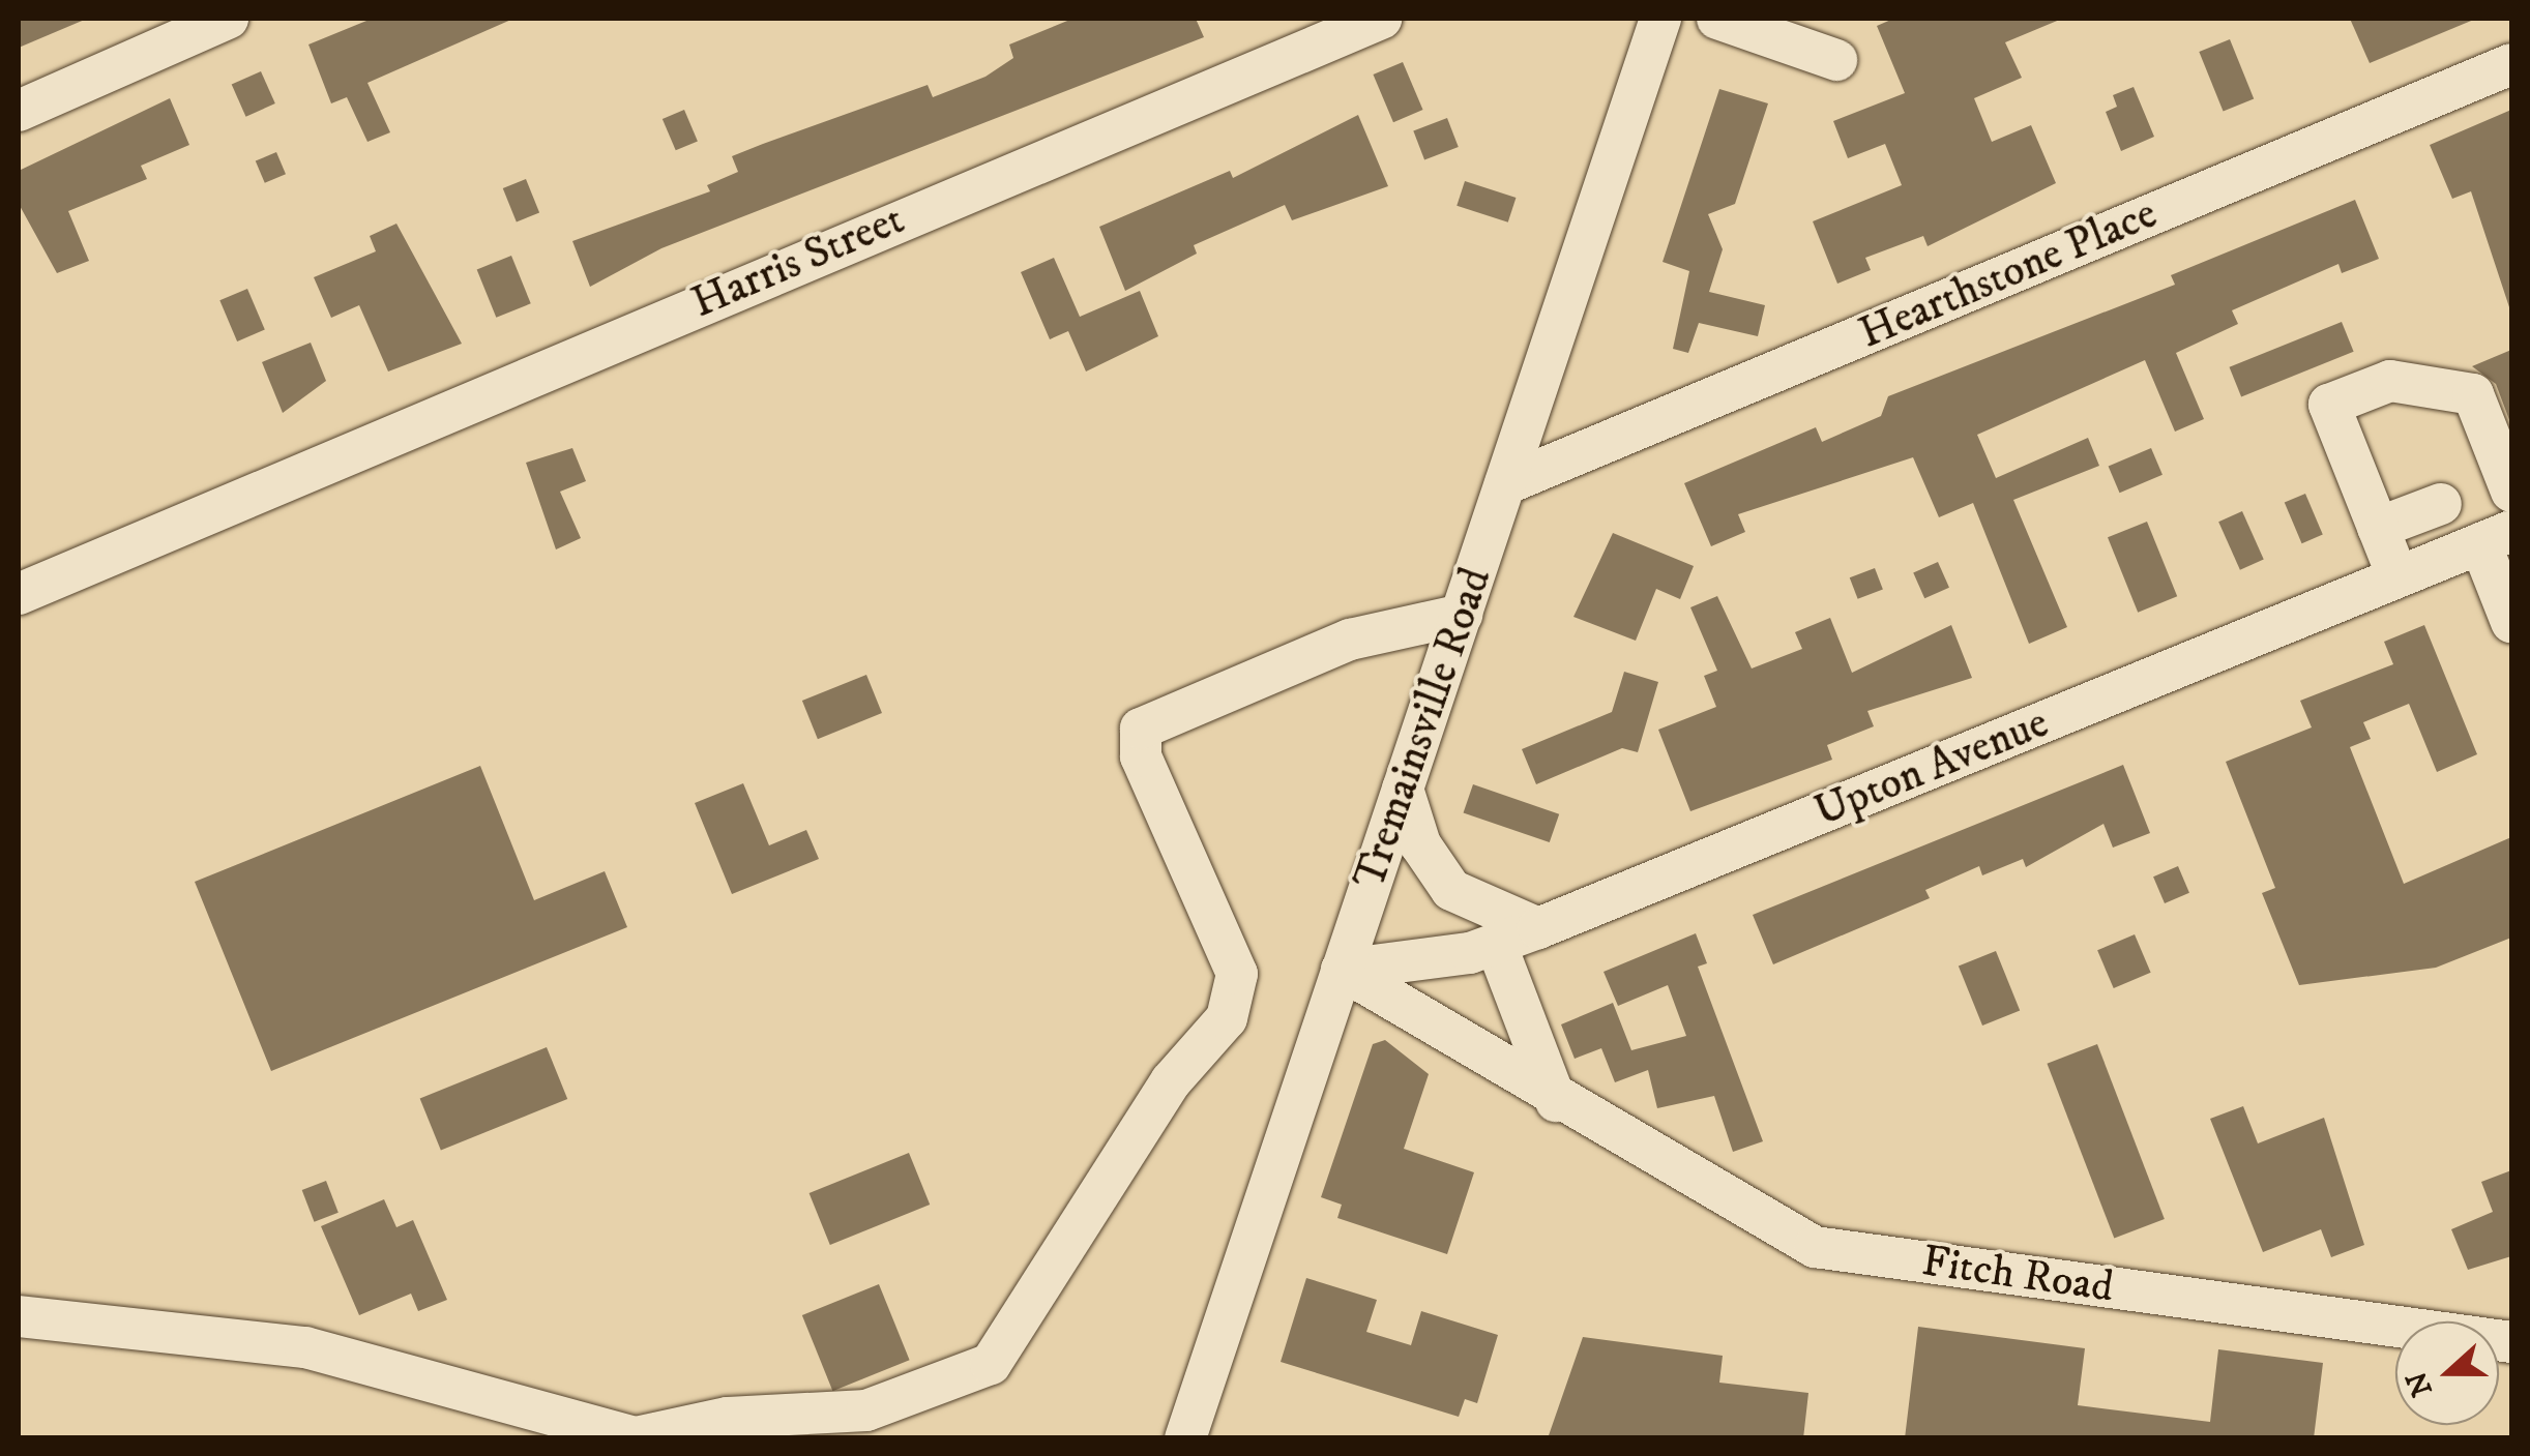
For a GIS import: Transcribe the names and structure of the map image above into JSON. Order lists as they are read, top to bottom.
{
  "streets": {
    "street": [
      "Harris Street",
      "Hearthstone Place",
      "Tremainsville Road",
      "Upton Avenue",
      "Fitch Road"
    ]
  },
  "crossings": [
    ["Hearthstone Place", "Tremainsville Road"],
    ["Tremainsville Road", "Upton Avenue"],
    ["Tremainsville Road", "Fitch Road"],
    ["Upton Avenue", "Fitch Road"]
  ],
  "north": "left"
}
